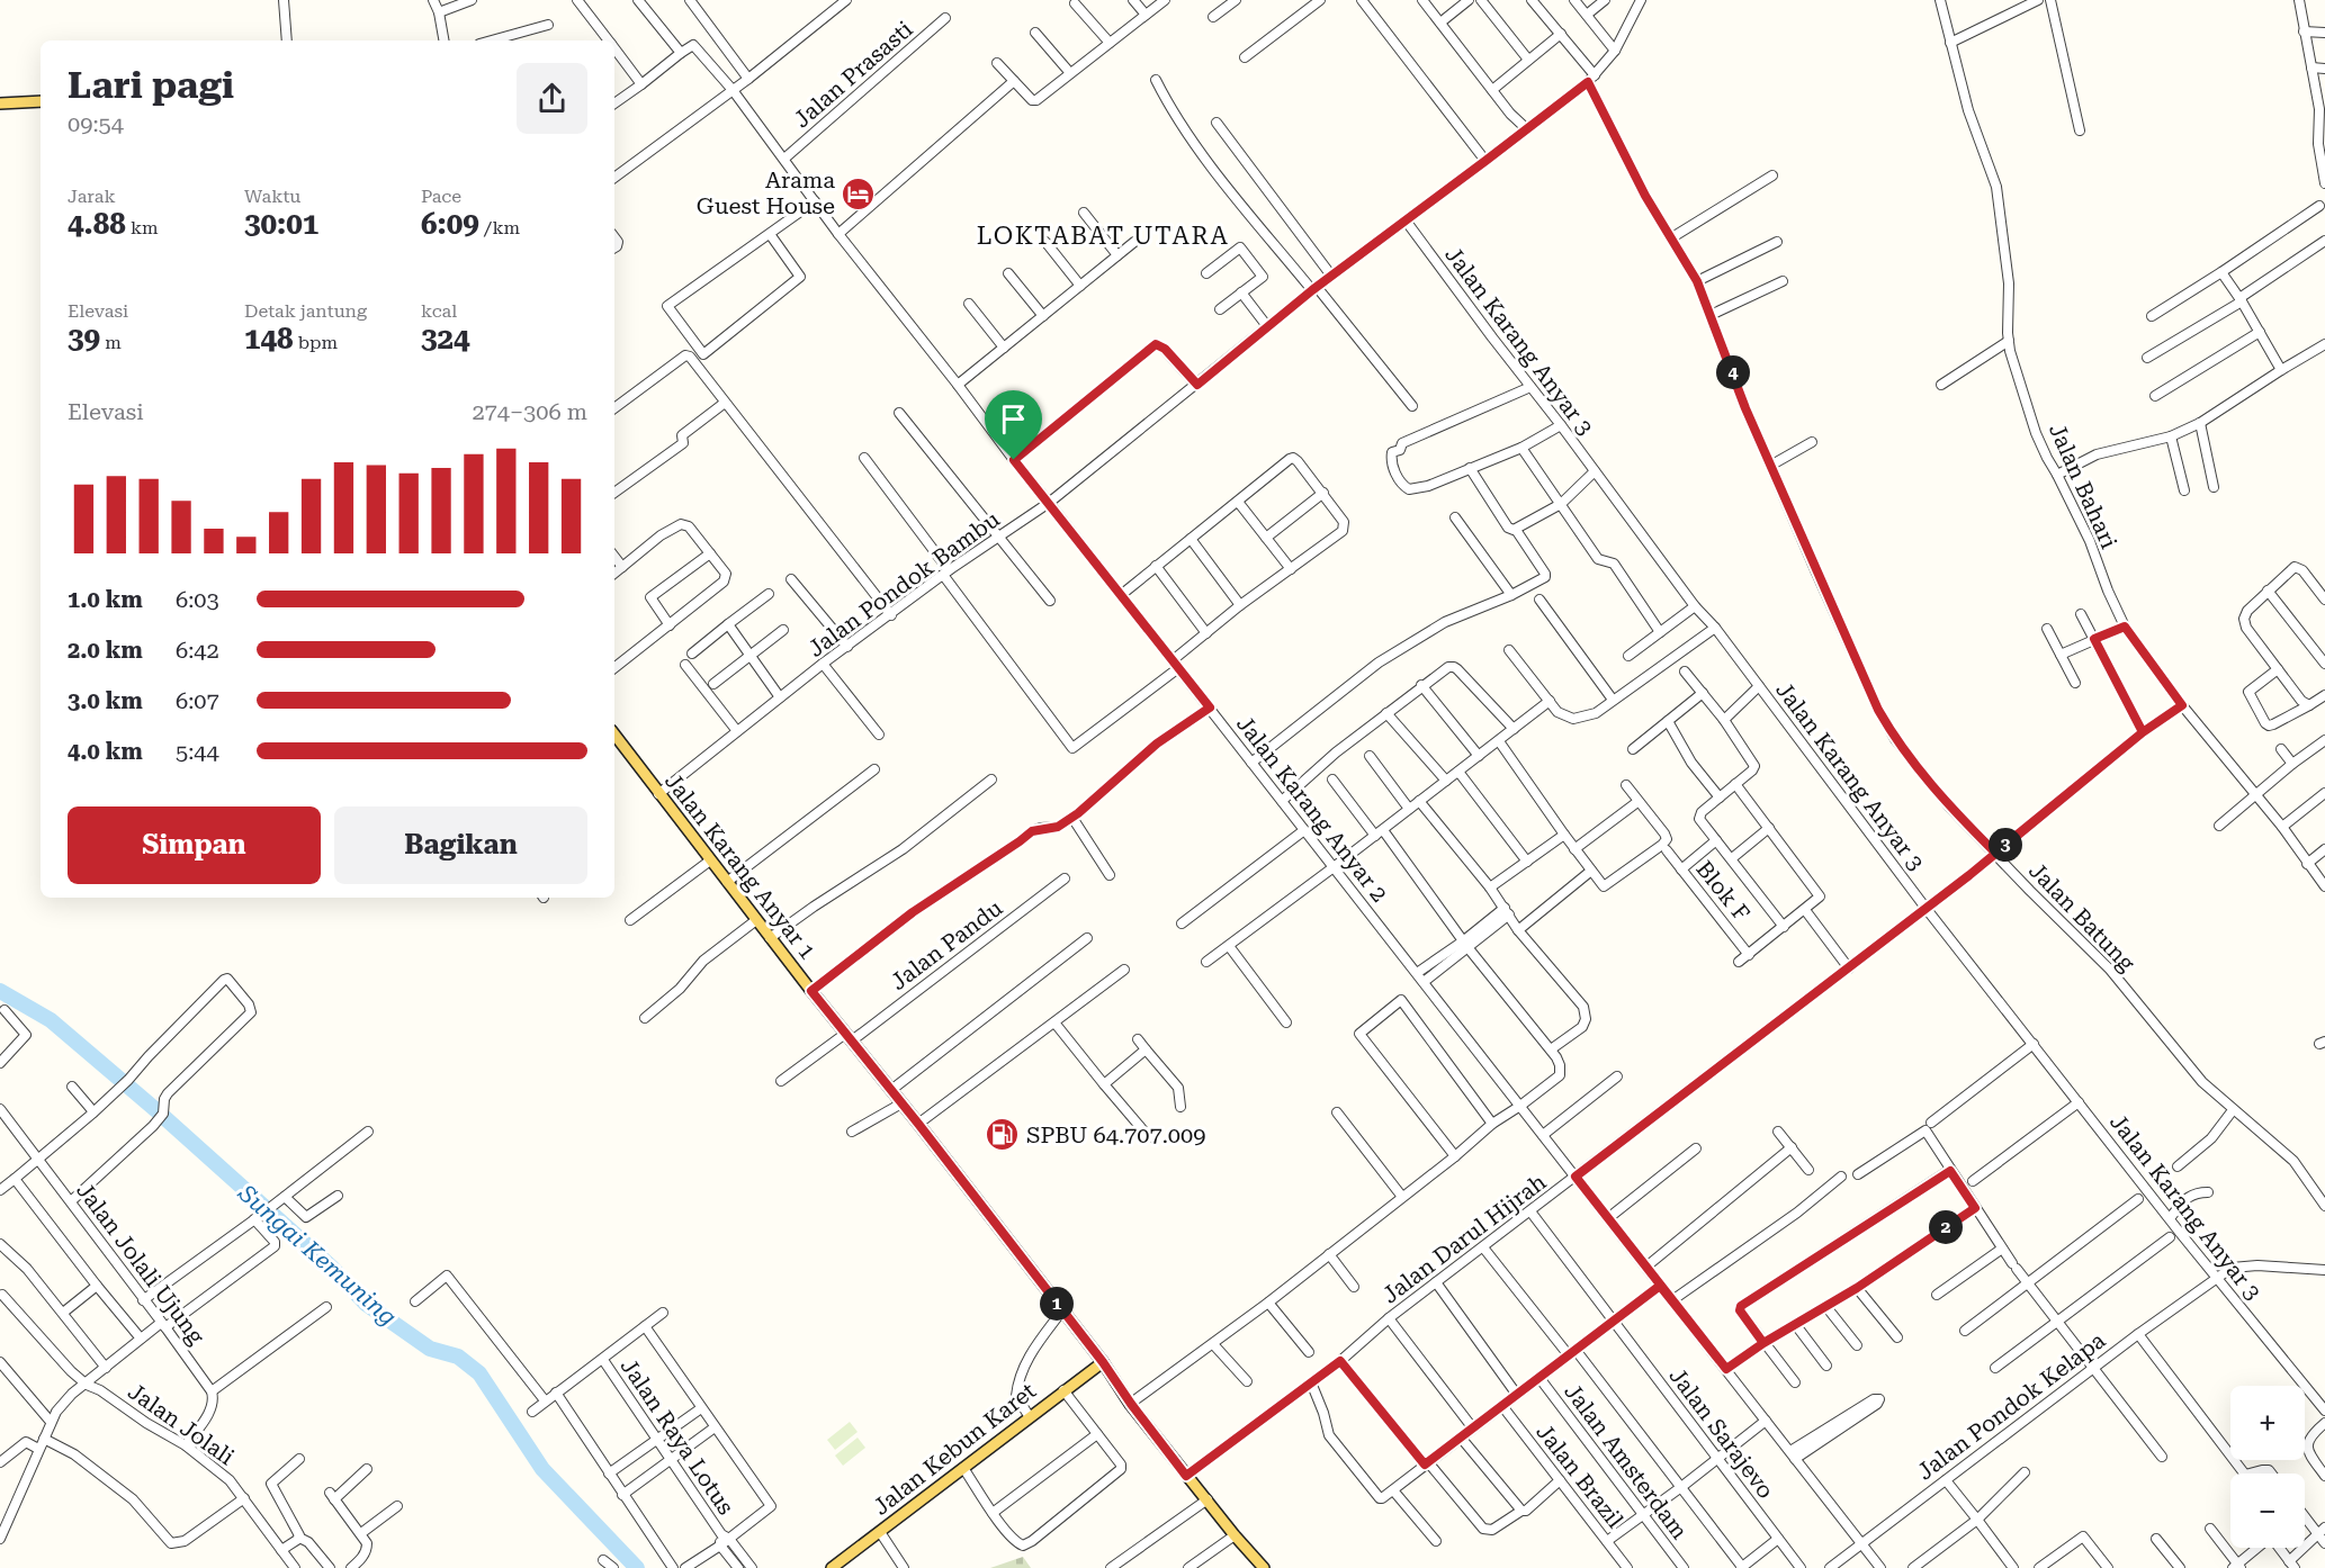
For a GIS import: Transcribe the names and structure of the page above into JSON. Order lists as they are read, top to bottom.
{
  "streets": {
    "main road": ["Jalan Karang Anyar 1", "Jalan Kebun Karet"],
    "street": [
      "Jalan Prasasti",
      "Jalan Karang Anyar 3",
      "Jalan Bahari",
      "Jalan Pondok Bambu",
      "Jalan Karang Anyar 2",
      "Blok F",
      "Jalan Batung",
      "Jalan Pandu",
      "Jalan Darul Hijrah",
      "Jalan Jolali Ujung",
      "Jalan Pondok Kelapa",
      "Jalan Jolali",
      "Jalan Sarajevo",
      "Jalan Raya Lotus",
      "Jalan Amsterdam",
      "Jalan Brazil"
    ]
  },
  "crossings": [
    ["Jalan Prasasti", "Jalan Karang Anyar 2"],
    ["Jalan Karang Anyar 3", "Jalan Pondok Bambu"],
    ["Jalan Karang Anyar 3", "Jalan Darul Hijrah"],
    ["Jalan Karang Anyar 3", "Jalan Pondok Kelapa"],
    ["Jalan Bahari", "Jalan Darul Hijrah"],
    ["Jalan Pondok Bambu", "Jalan Karang Anyar 2"],
    ["Jalan Pondok Bambu", "Jalan Karang Anyar 1"],
    ["Jalan Pondok Bambu", "Jalan Batung"],
    ["Jalan Karang Anyar 2", "Jalan Darul Hijrah"],
    ["Jalan Karang Anyar 2", "Jalan Pondok Kelapa"],
    ["Jalan Karang Anyar 1", "Jalan Pandu"],
    ["Jalan Karang Anyar 1", "Jalan Darul Hijrah"],
    ["Jalan Karang Anyar 1", "Jalan Kebun Karet"],
    ["Jalan Batung", "Jalan Darul Hijrah"],
    ["Jalan Darul Hijrah", "Jalan Sarajevo"]
  ],
  "districts": ["LOKTABAT UTARA"],
  "water": ["Sungai Kemuning"],
  "places": {
    "hotel": ["Arama Guest House"],
    "fuel station": ["SPBU 64.707.009"]
  },
  "page": {
    "heading": ["Lari pagi", "09:54"],
    "stats": [
      ["Jarak", "4.88 km"],
      ["Waktu", "30:01"],
      ["Pace", "6:09 /km"],
      ["Elevasi", "39 m"],
      ["Detak jantung", "148 bpm"],
      ["kcal", "324"]
    ],
    "pins": [
      "4",
      "3",
      "2",
      "1"
    ],
    "chart": ["Elevasi", "274–306 m"],
    "list": [
      {
        "name": "1.0 km",
        "note": "6:03"
      },
      {
        "name": "2.0 km",
        "note": "6:42"
      },
      {
        "name": "3.0 km",
        "note": "6:07"
      },
      {
        "name": "4.0 km",
        "note": "5:44"
      }
    ],
    "buttons": ["Simpan", "Bagikan"],
    "map_buttons": ["+", "−"]
  }
}
